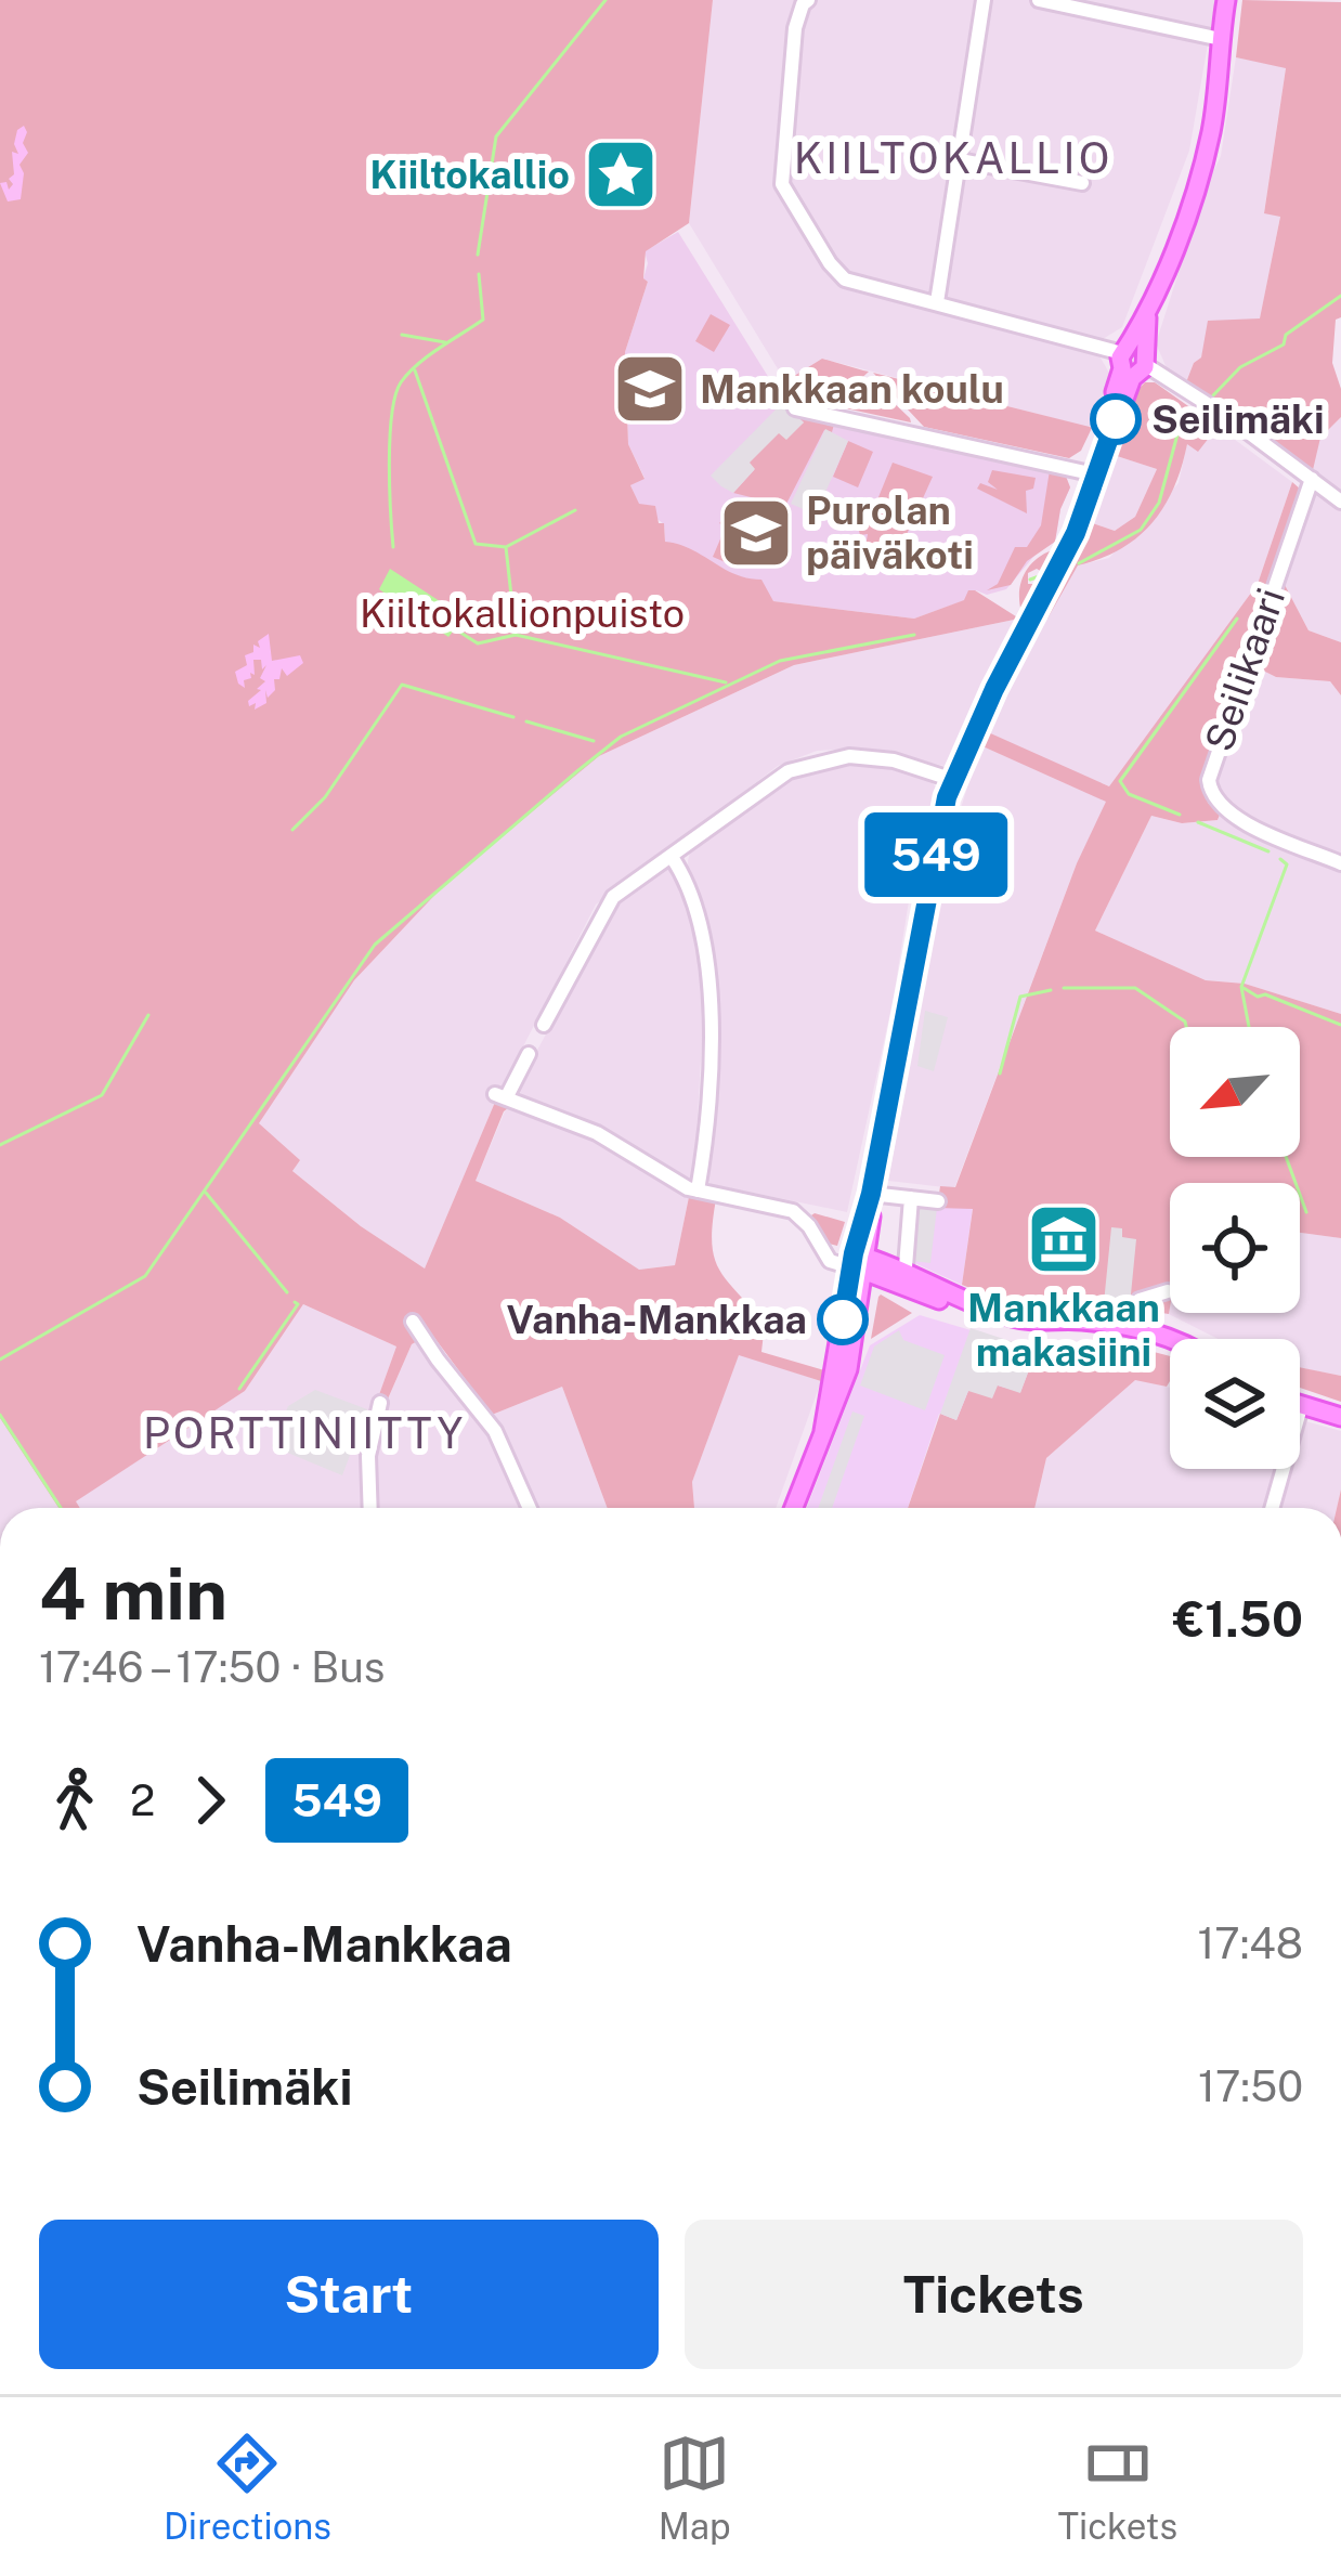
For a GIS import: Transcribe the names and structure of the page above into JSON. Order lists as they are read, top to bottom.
{
  "streets": {
    "street": ["Seilikaari"]
  },
  "districts": ["KIILTOKALLIO", "PORTTINIITTY"],
  "parks": ["Kiiltokallionpuisto"],
  "places": {
    "place": ["Kiiltokallio"],
    "school or university": ["Mankkaan koulu", "Purolan päiväkoti"],
    "other": ["Seilimäki", "Vanha-Mankkaa"],
    "museum": ["Mankkaan makasiini"]
  },
  "lines": ["bus line 549"],
  "north": "bottom left",
  "page": {
    "on_map": "549",
    "heading": ["4 min", "17:46 – 17:50 · Bus", "€1.50"],
    "legs": ["2", "549"],
    "list": [
      {
        "name": "Vanha-Mankkaa",
        "value": "17:48"
      },
      {
        "name": "Seilimäki",
        "value": "17:50"
      }
    ],
    "buttons": ["Start", "Tickets"],
    "tabs": ["Directions", "Map", "Tickets"]
  }
}
